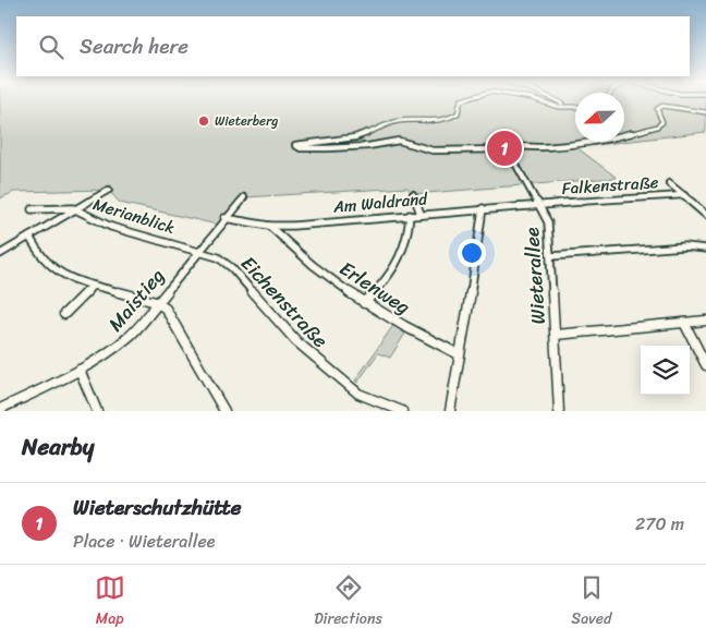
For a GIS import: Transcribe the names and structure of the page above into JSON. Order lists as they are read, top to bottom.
{
  "streets": {
    "street": [
      "Falkenstraße",
      "Am Waldrand",
      "Merianblick",
      "Wieterallee",
      "Erlenweg",
      "Maistieg",
      "Eichenstraße"
    ]
  },
  "crossings": [
    ["Falkenstraße", "Am Waldrand"],
    ["Falkenstraße", "Wieterallee"],
    ["Am Waldrand", "Wieterallee"],
    ["Am Waldrand", "Erlenweg"],
    ["Am Waldrand", "Maistieg"],
    ["Merianblick", "Maistieg"],
    ["Merianblick", "Eichenstraße"],
    ["Maistieg", "Eichenstraße"]
  ],
  "places": ["Wieterberg"],
  "north": "left",
  "page": {
    "search": "Search here",
    "pins": "1",
    "heading": "Nearby",
    "list": [
      {
        "mark": "1",
        "name": "Wieterschutzhütte",
        "note": "Place · Wieterallee",
        "value": "270 m"
      }
    ],
    "nav": ["Map", "Directions", "Saved"]
  }
}
